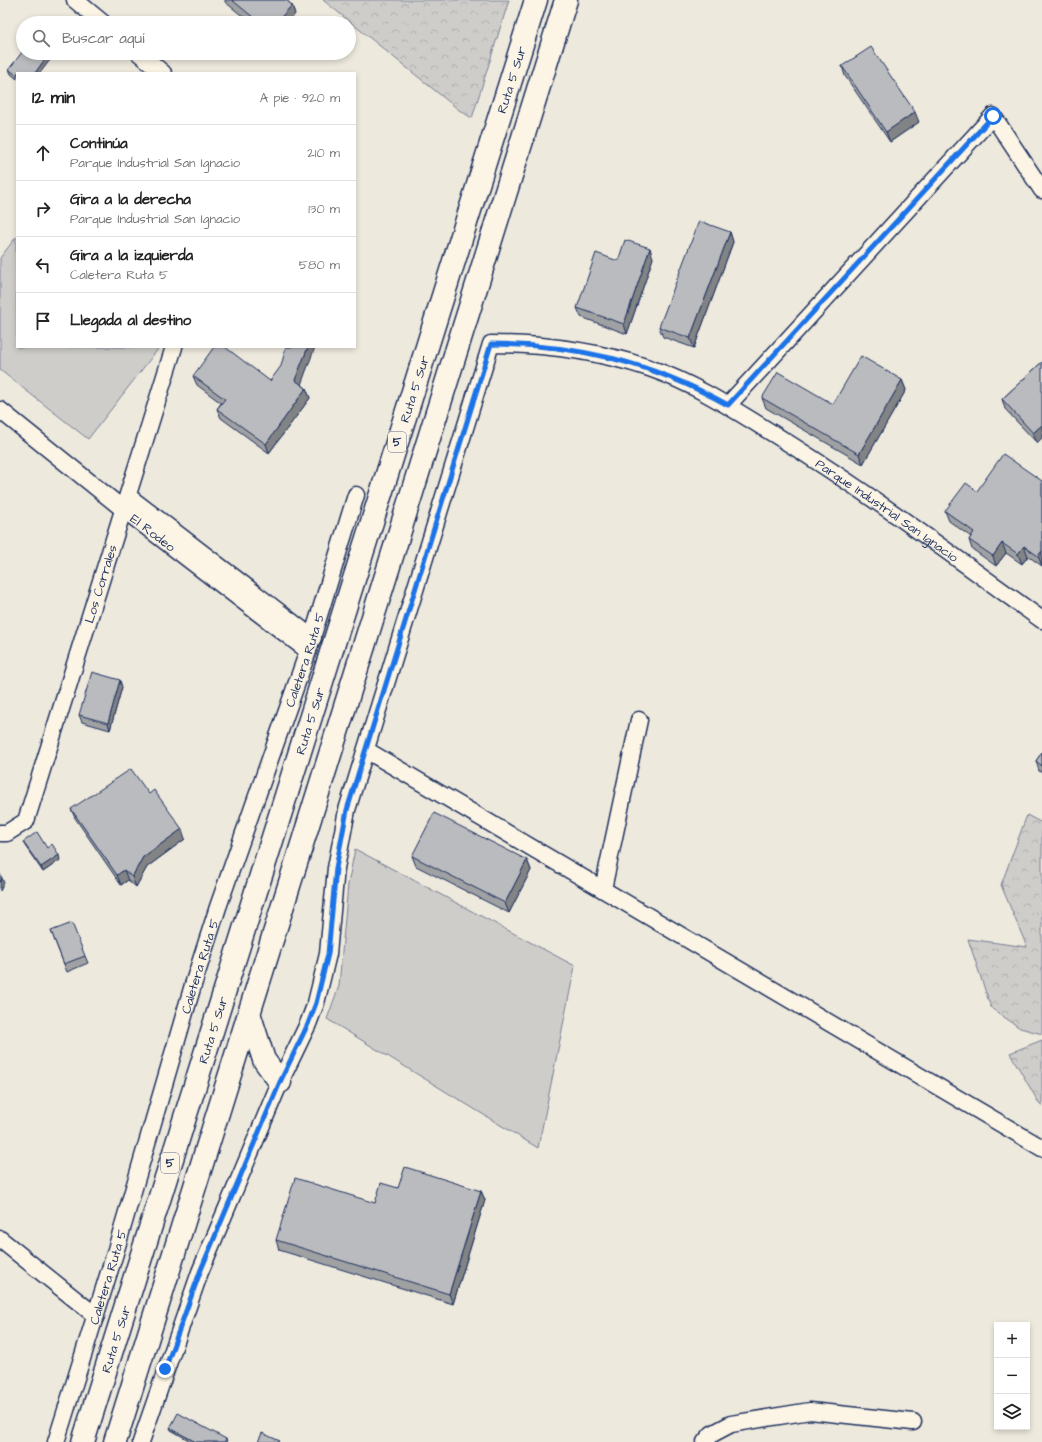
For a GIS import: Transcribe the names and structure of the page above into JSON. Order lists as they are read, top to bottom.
{
  "streets": {
    "highway": ["Ruta 5 Sur", "5"],
    "street": [
      "Parque Industrial San Ignacio",
      "El Rodeo",
      "Los Corrales",
      "Caletera Ruta 5"
    ]
  },
  "crossings": [
    ["El Rodeo", "Los Corrales"],
    ["El Rodeo", "Caletera Ruta 5"]
  ],
  "page": {
    "search": "Buscar aquí",
    "heading": ["12 min", "A pie · 920 m"],
    "list": [
      ["Continúa", "Parque Industrial San Ignacio", "210 m"],
      ["Gira a la derecha", "Parque Industrial San Ignacio", "130 m"],
      ["Gira a la izquierda", "Caletera Ruta 5", "580 m"],
      "Llegada al destino"
    ],
    "map_buttons": ["+", "−"]
  }
}
